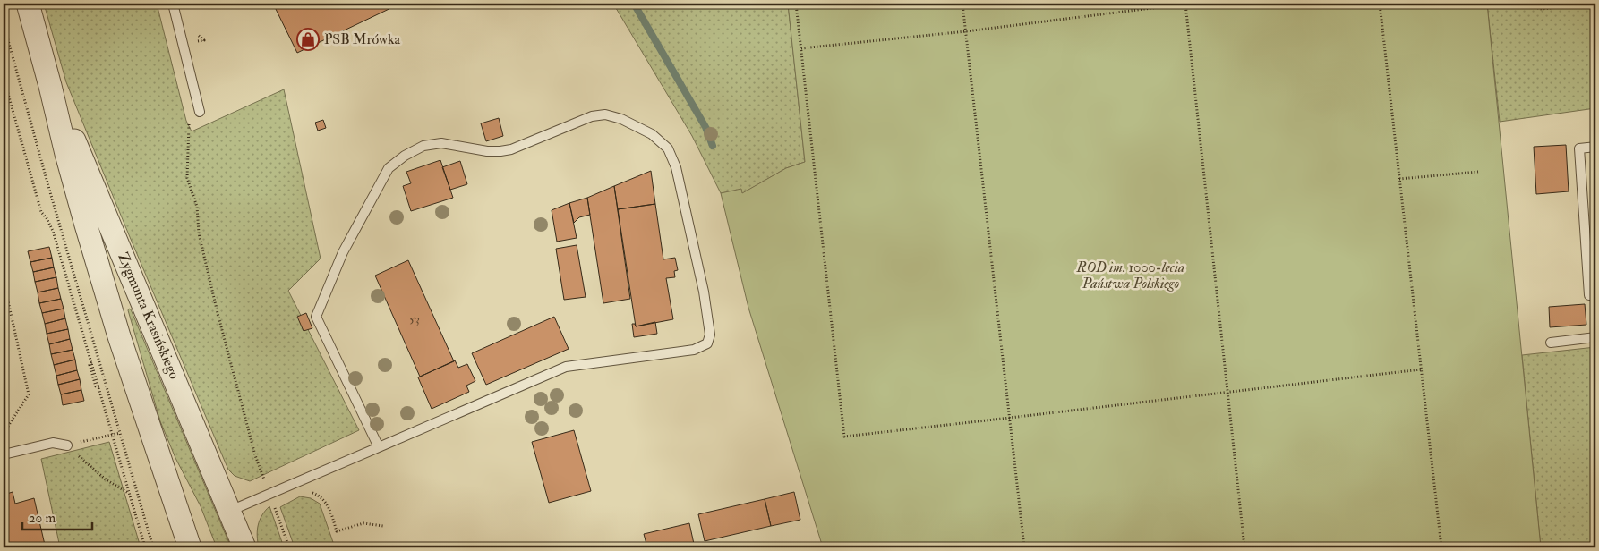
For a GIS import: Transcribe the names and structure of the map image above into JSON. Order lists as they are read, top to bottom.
{
  "streets": {
    "street": ["Zygmunta Krasińskiego"]
  },
  "parks": ["ROD im. 1000-lecia Państwa Polskiego"],
  "places": {
    "shop": ["PSB Mrówka"]
  },
  "house_numbers": ["53"],
  "scale_bar": "20 m"
}
